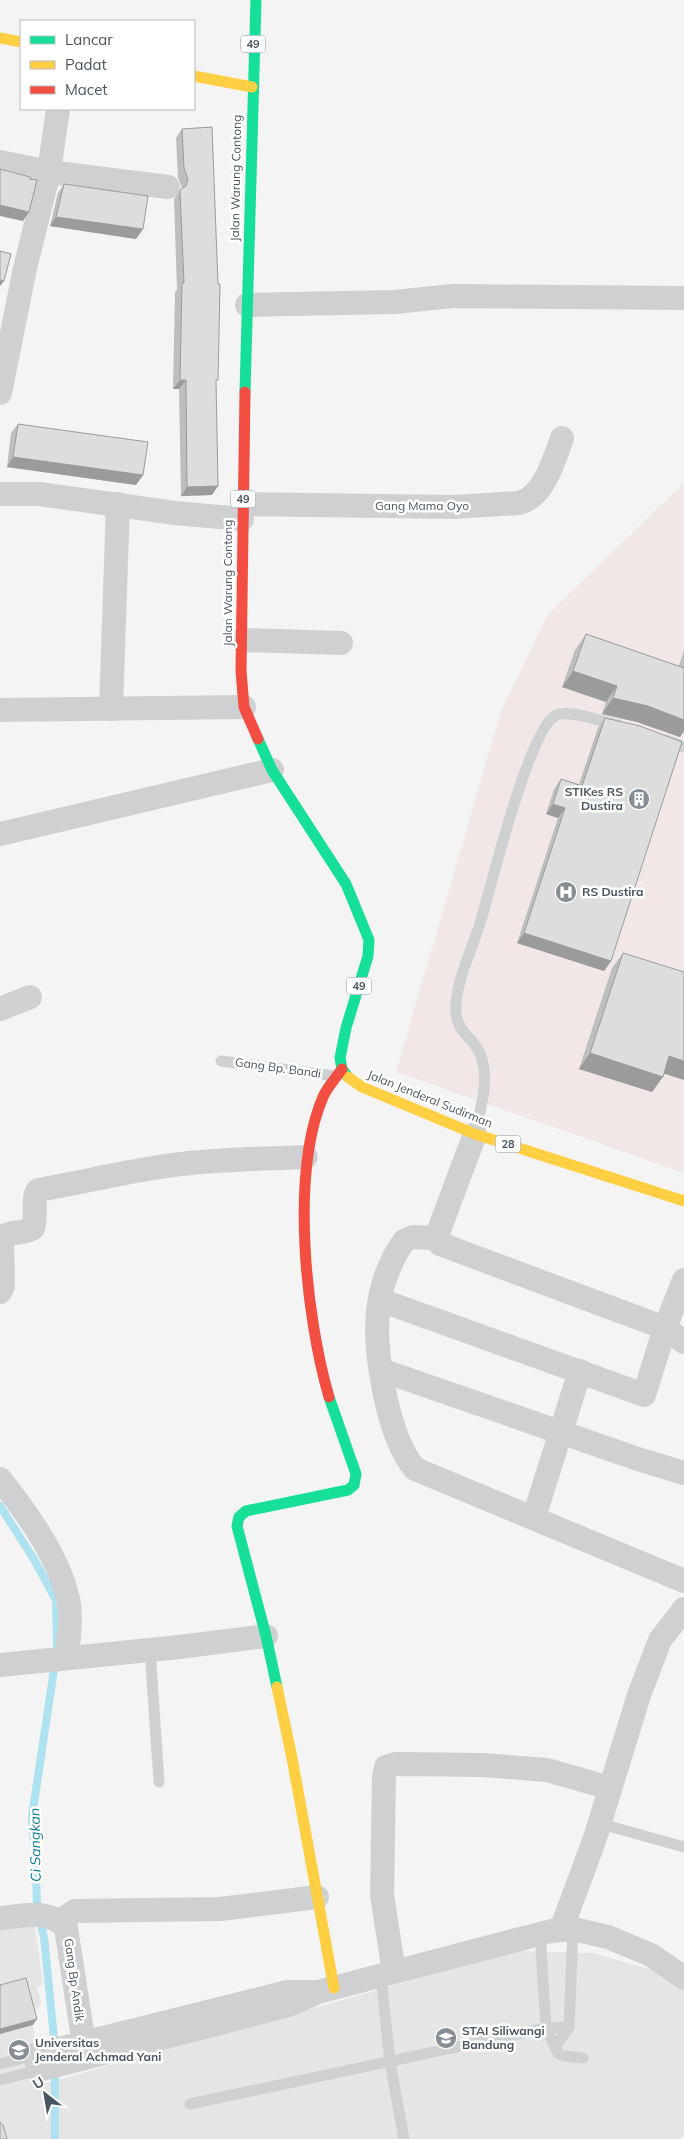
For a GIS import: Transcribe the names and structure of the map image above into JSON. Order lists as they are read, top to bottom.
{
  "streets": {
    "main road": [
      "49",
      "Jalan Warung Contong",
      "Jalan Jenderal Sudirman",
      "28"
    ],
    "street": ["Gang Mama Oyo", "Gang Bp Andik"],
    "lane": ["Gang Bp. Bandi"]
  },
  "crossings": [
    ["Jalan Warung Contong", "Gang Mama Oyo"],
    ["Jalan Warung Contong", "Gang Bp. Bandi"],
    ["Jalan Warung Contong", "Jalan Jenderal Sudirman"],
    ["Gang Bp. Bandi", "Jalan Jenderal Sudirman"]
  ],
  "water": ["Ci Sangkan"],
  "places": {
    "building": ["STIKes RS Dustira"],
    "hospital": ["RS Dustira"],
    "school or university": ["STAI Siliwangi Bandung", "Universitas Jenderal Achmad Yani"]
  },
  "legend": ["Lancar", "Padat", "Macet"],
  "north": "top left"
}
